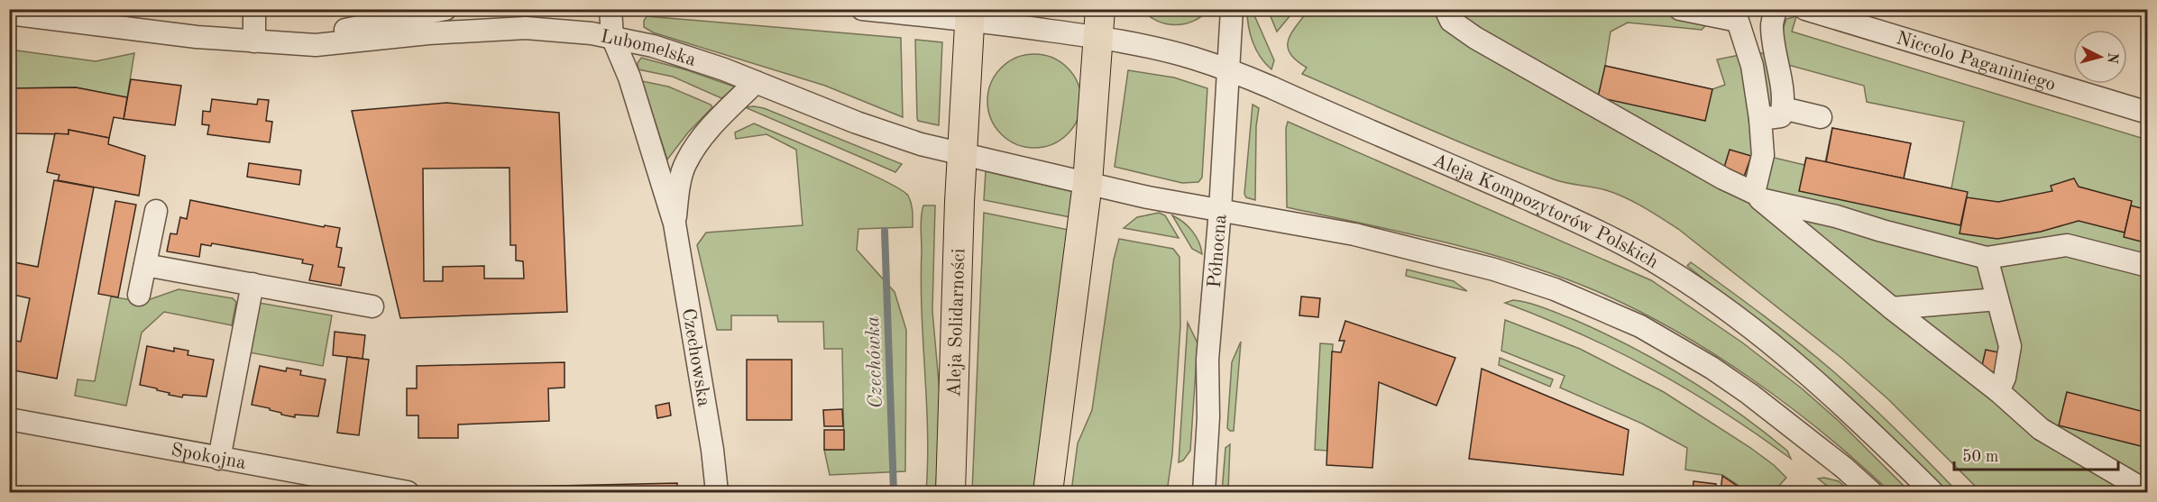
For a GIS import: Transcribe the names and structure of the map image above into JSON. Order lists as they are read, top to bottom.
{
  "streets": {
    "main road": ["Aleja Solidarności"],
    "street": [
      "Lubomelska",
      "Niccolo Paganiniego",
      "Aleja Kompozytorów Polskich",
      "Północna",
      "Czechowska",
      "Spokojna"
    ]
  },
  "crossings": [
    ["Lubomelska", "Aleja Solidarności"],
    ["Lubomelska", "Czechowska"],
    ["Aleja Kompozytorów Polskich", "Północna"],
    ["Aleja Kompozytorów Polskich", "Aleja Solidarności"]
  ],
  "water": ["Czechówka"],
  "scale_bar": "50 m",
  "north": "right"
}
